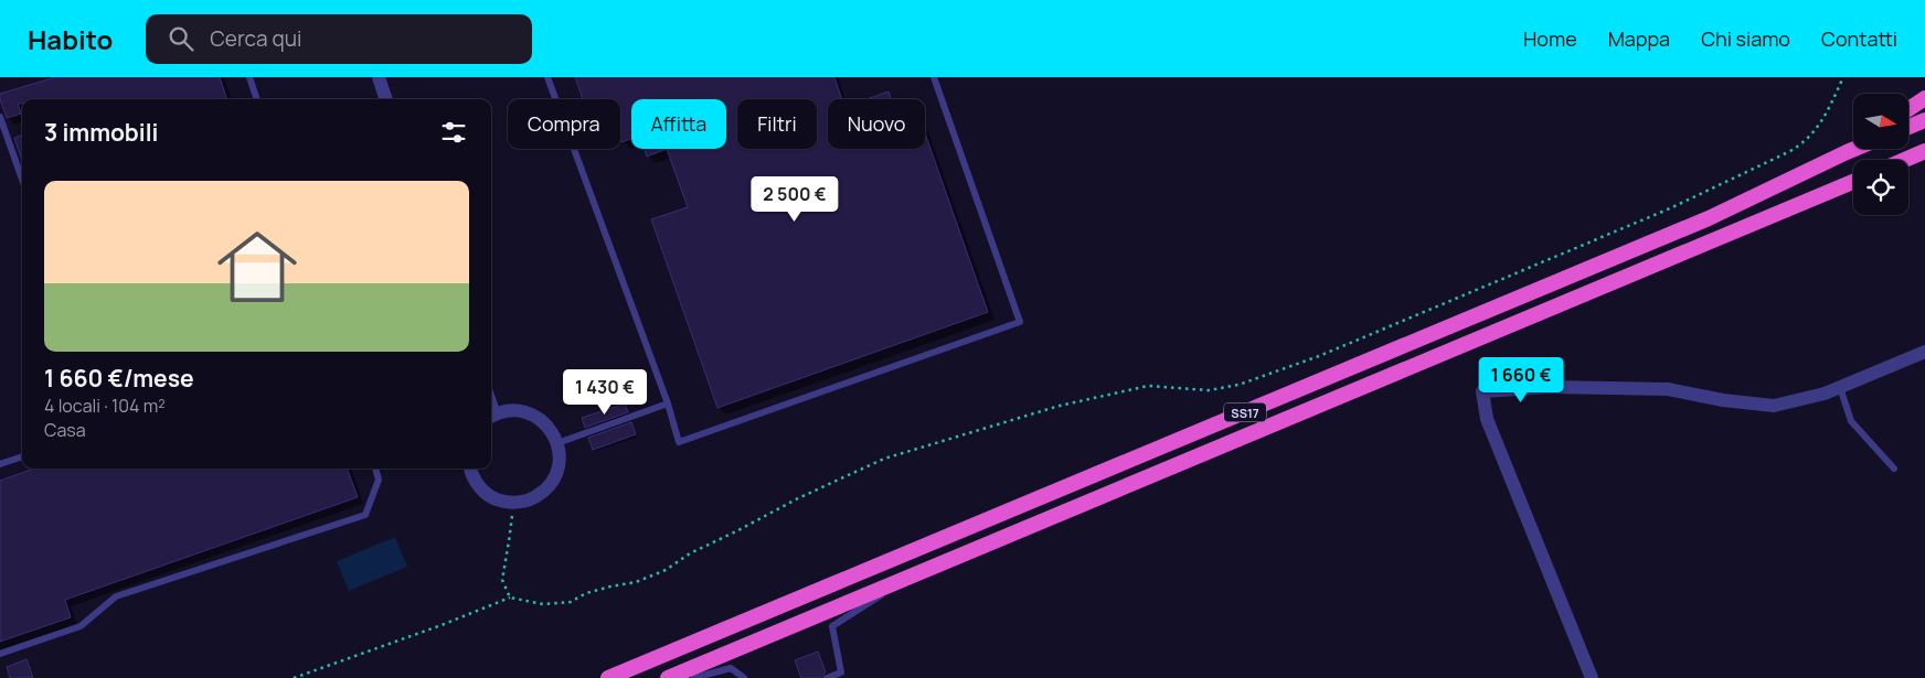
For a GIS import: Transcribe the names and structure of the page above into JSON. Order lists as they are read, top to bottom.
{
  "streets": {
    "highway": ["SS17"]
  },
  "north": "right",
  "page": {
    "header": "Habito",
    "search": "Cerca qui",
    "nav": [
      "Home",
      "Mappa",
      "Chi siamo",
      "Contatti"
    ],
    "chip": [
      "Compra",
      "Affitta",
      "Filtri",
      "Nuovo"
    ],
    "heading": "3 immobili",
    "list": [
      {
        "name": "1 660 €/mese",
        "note": "4 locali · 104 m² · Casa"
      }
    ],
    "price": ["2 500 €", "1 660 €", "1 430 €"]
  }
}
